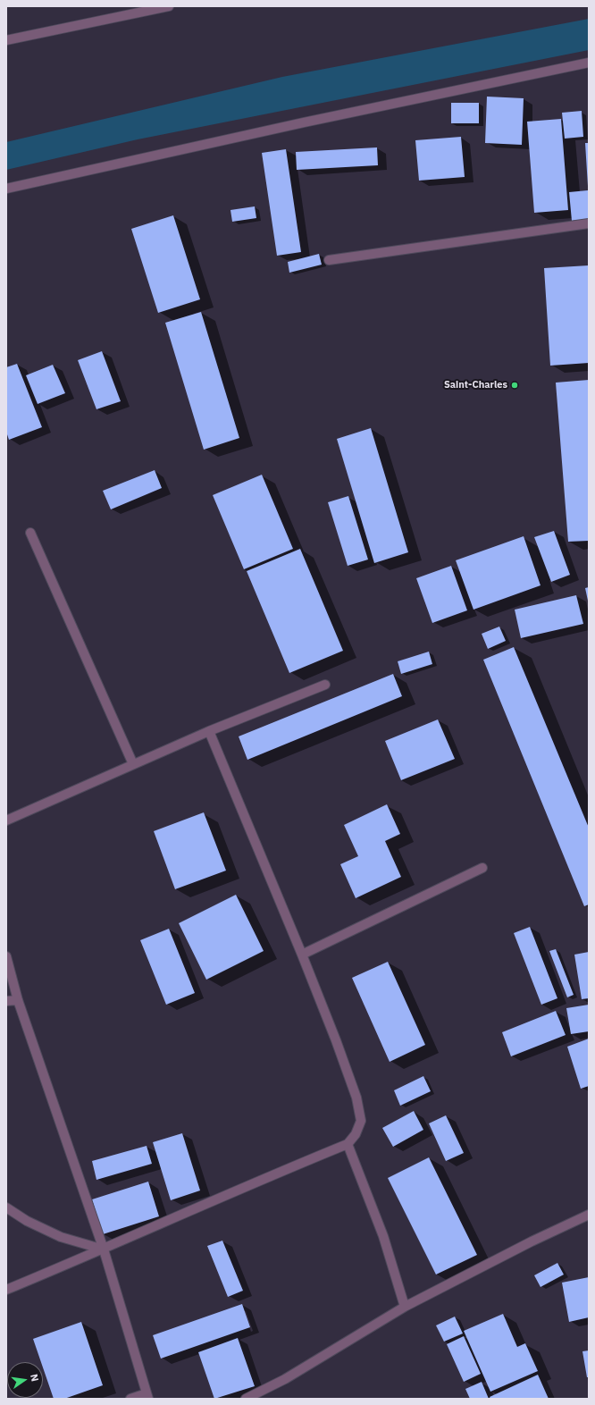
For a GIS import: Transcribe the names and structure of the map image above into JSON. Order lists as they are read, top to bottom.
{
  "places": ["Saint-Charles"],
  "north": "right"
}
